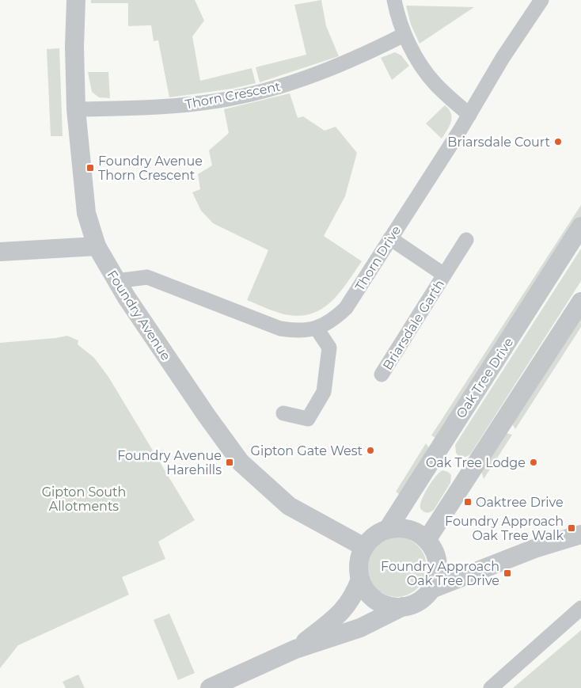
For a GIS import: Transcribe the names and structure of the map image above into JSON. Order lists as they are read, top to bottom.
{
  "streets": {
    "street": [
      "Thorn Crescent",
      "Thorn Drive",
      "Foundry Avenue",
      "Briarsdale Garth",
      "Oak Tree Drive"
    ]
  },
  "crossings": [
    ["Thorn Crescent", "Foundry Avenue"],
    ["Thorn Drive", "Foundry Avenue"],
    ["Thorn Drive", "Briarsdale Garth"],
    ["Foundry Avenue", "Oak Tree Drive"]
  ],
  "parks": ["Gipton South Allotments"],
  "places": {
    "other": ["Briarsdale Court", "Gipton Gate West", "Oak Tree Lodge"],
    "transit": [
      "Foundry Avenue Thorn Crescent",
      "Foundry Avenue Harehills",
      "Oaktree Drive",
      "Foundry Approach Oak Tree Walk",
      "Foundry Approach Oak Tree Drive"
    ]
  }
}
